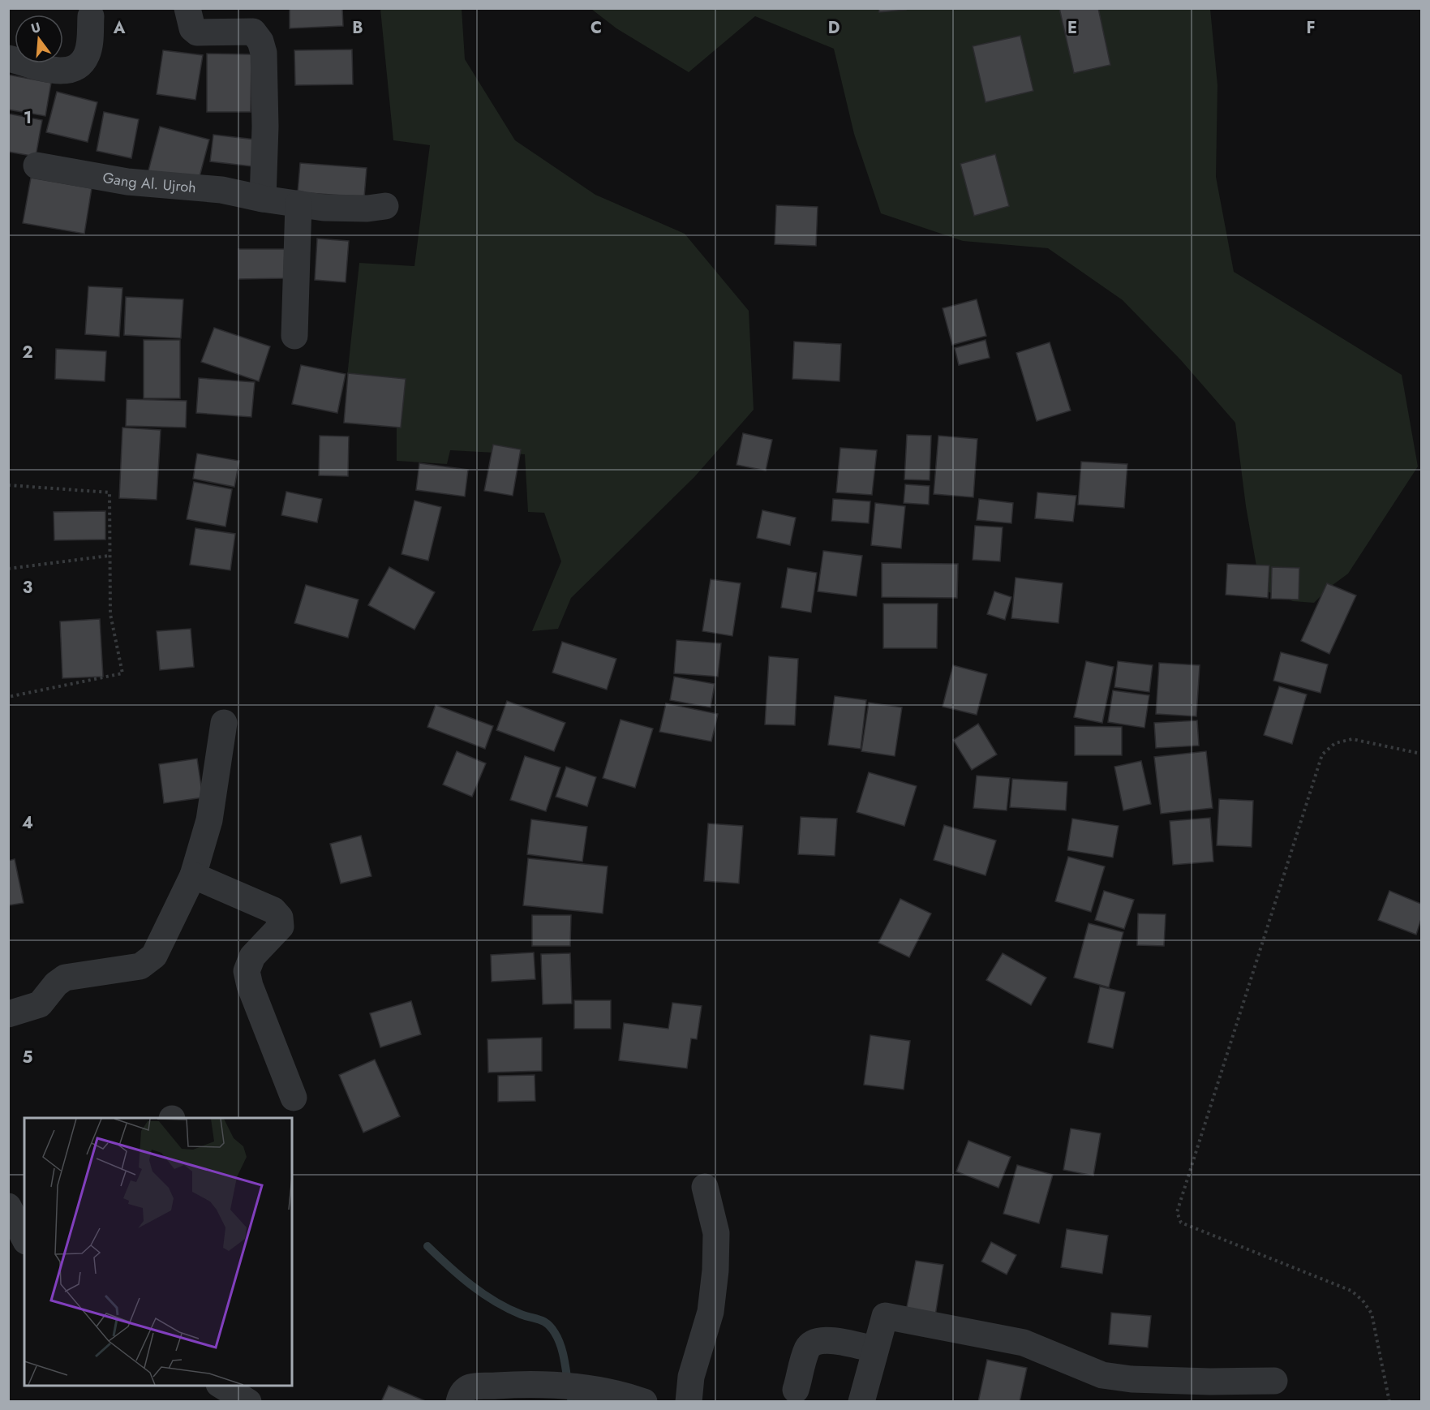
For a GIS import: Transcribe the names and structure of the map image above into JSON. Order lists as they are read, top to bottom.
{
  "streets": {
    "street": ["Gang Al. Ujroh"]
  },
  "north": "top",
  "grid": {
    "columns": [
      "A",
      "B",
      "C",
      "D",
      "E",
      "F"
    ],
    "rows": [
      "1",
      "2",
      "3",
      "4",
      "5"
    ]
  }
}
